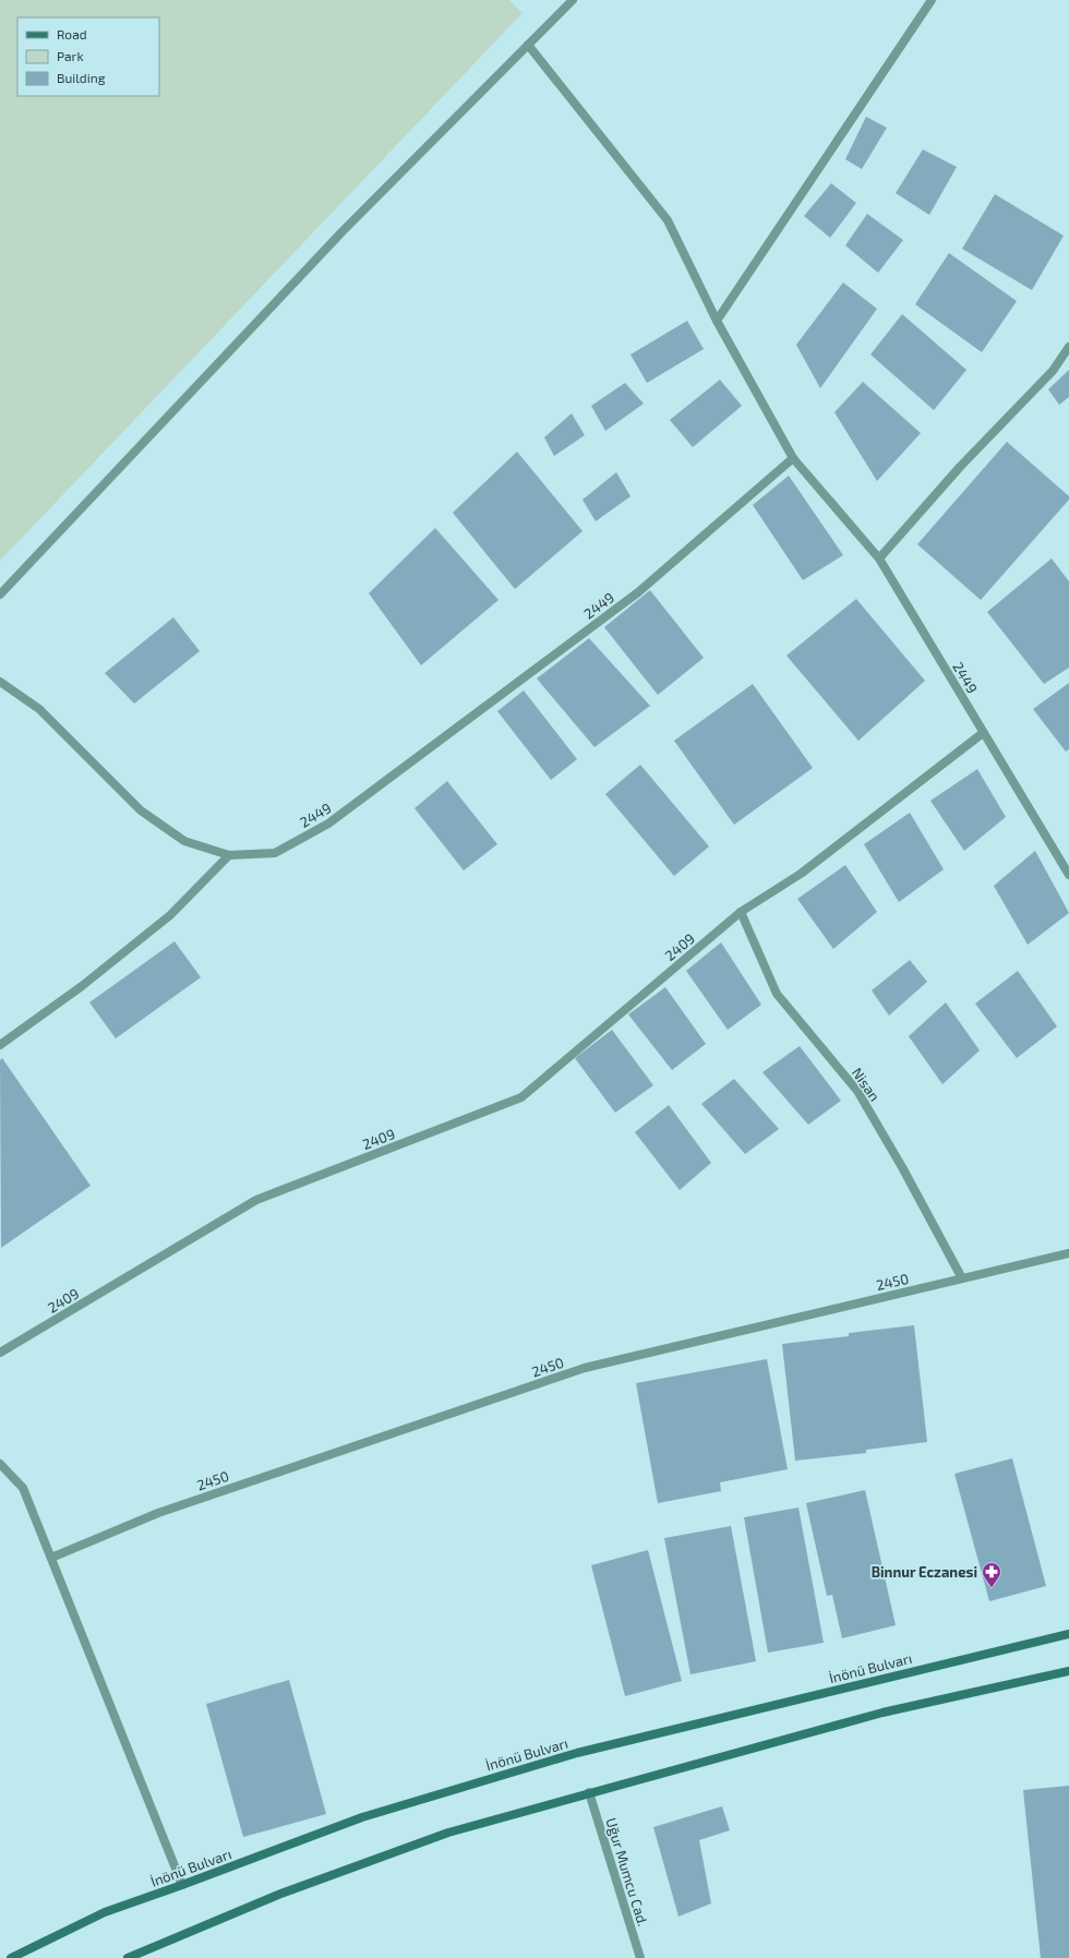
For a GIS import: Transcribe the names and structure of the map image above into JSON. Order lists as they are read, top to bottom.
{
  "streets": {
    "main road": ["İnönü Bulvarı"],
    "street": [
      "2449",
      "2409",
      "Nisan",
      "2450",
      "Uğur Mumcu Cad."
    ]
  },
  "crossings": [
    ["2449", "2409"],
    ["2409", "Nisan"],
    ["Nisan", "2450"]
  ],
  "places": {
    "pharmacy": ["Binnur Eczanesi"]
  },
  "legend": ["Road", "Park", "Building"]
}
